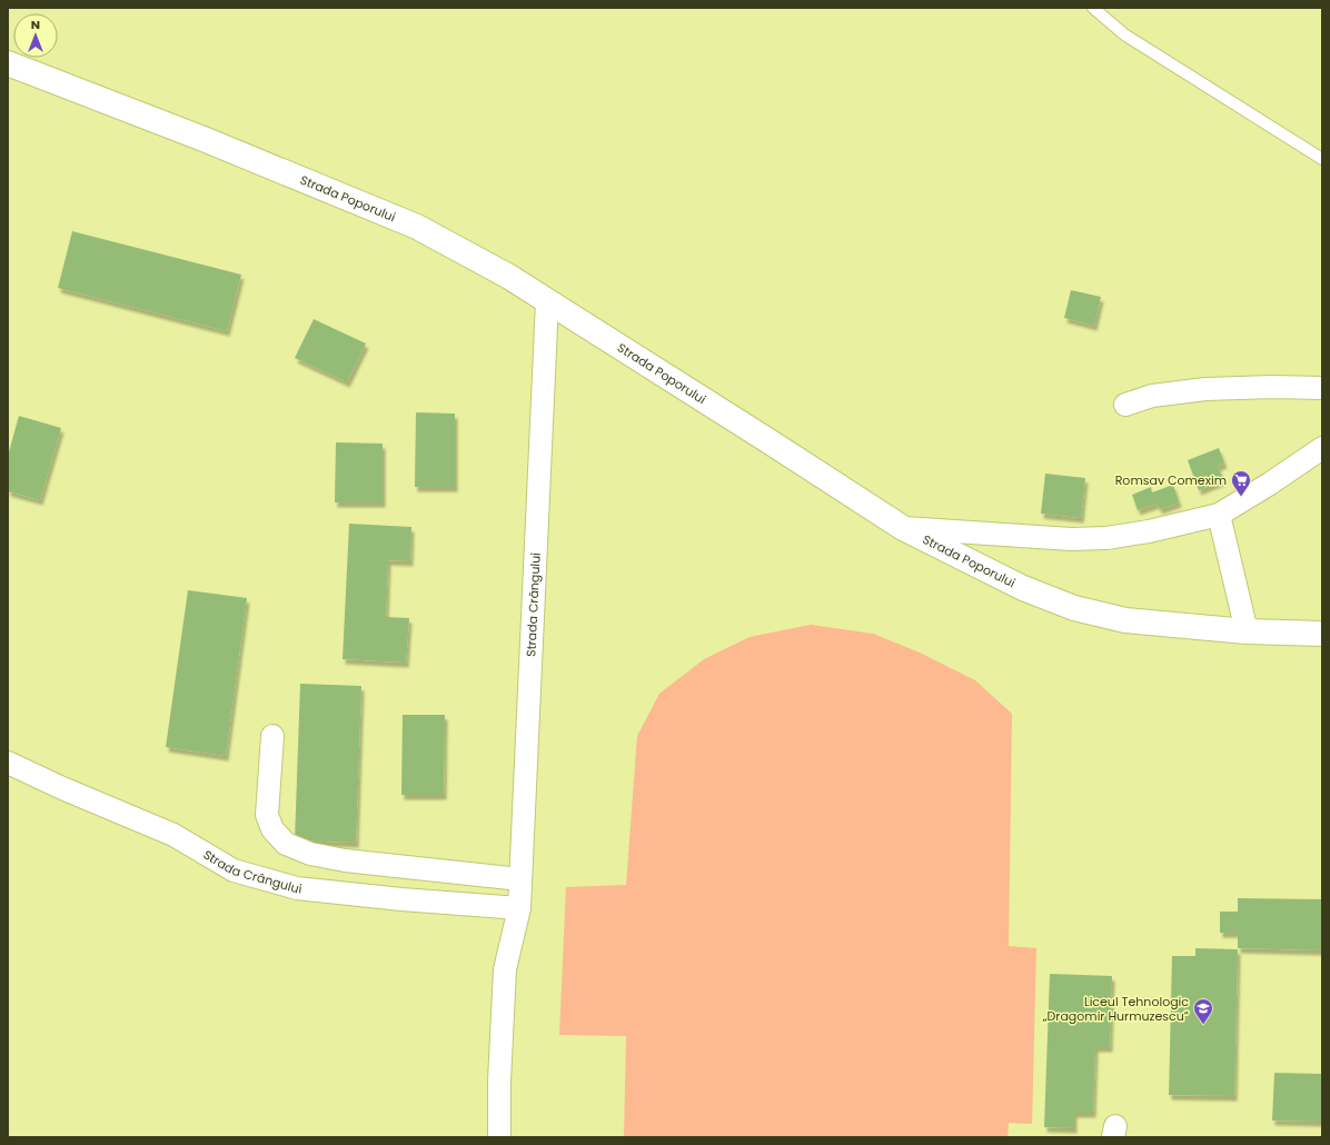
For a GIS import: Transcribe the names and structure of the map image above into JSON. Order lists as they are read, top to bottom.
{
  "streets": {
    "street": ["Strada Poporului", "Strada Crângului"]
  },
  "crossings": [
    ["Strada Poporului", "Strada Crângului"]
  ],
  "places": {
    "supermarket": ["Romsav Comexim"],
    "school or university": ["Liceul Tehnologic „Dragomir Hurmuzescu”"]
  },
  "north": "top"
}
